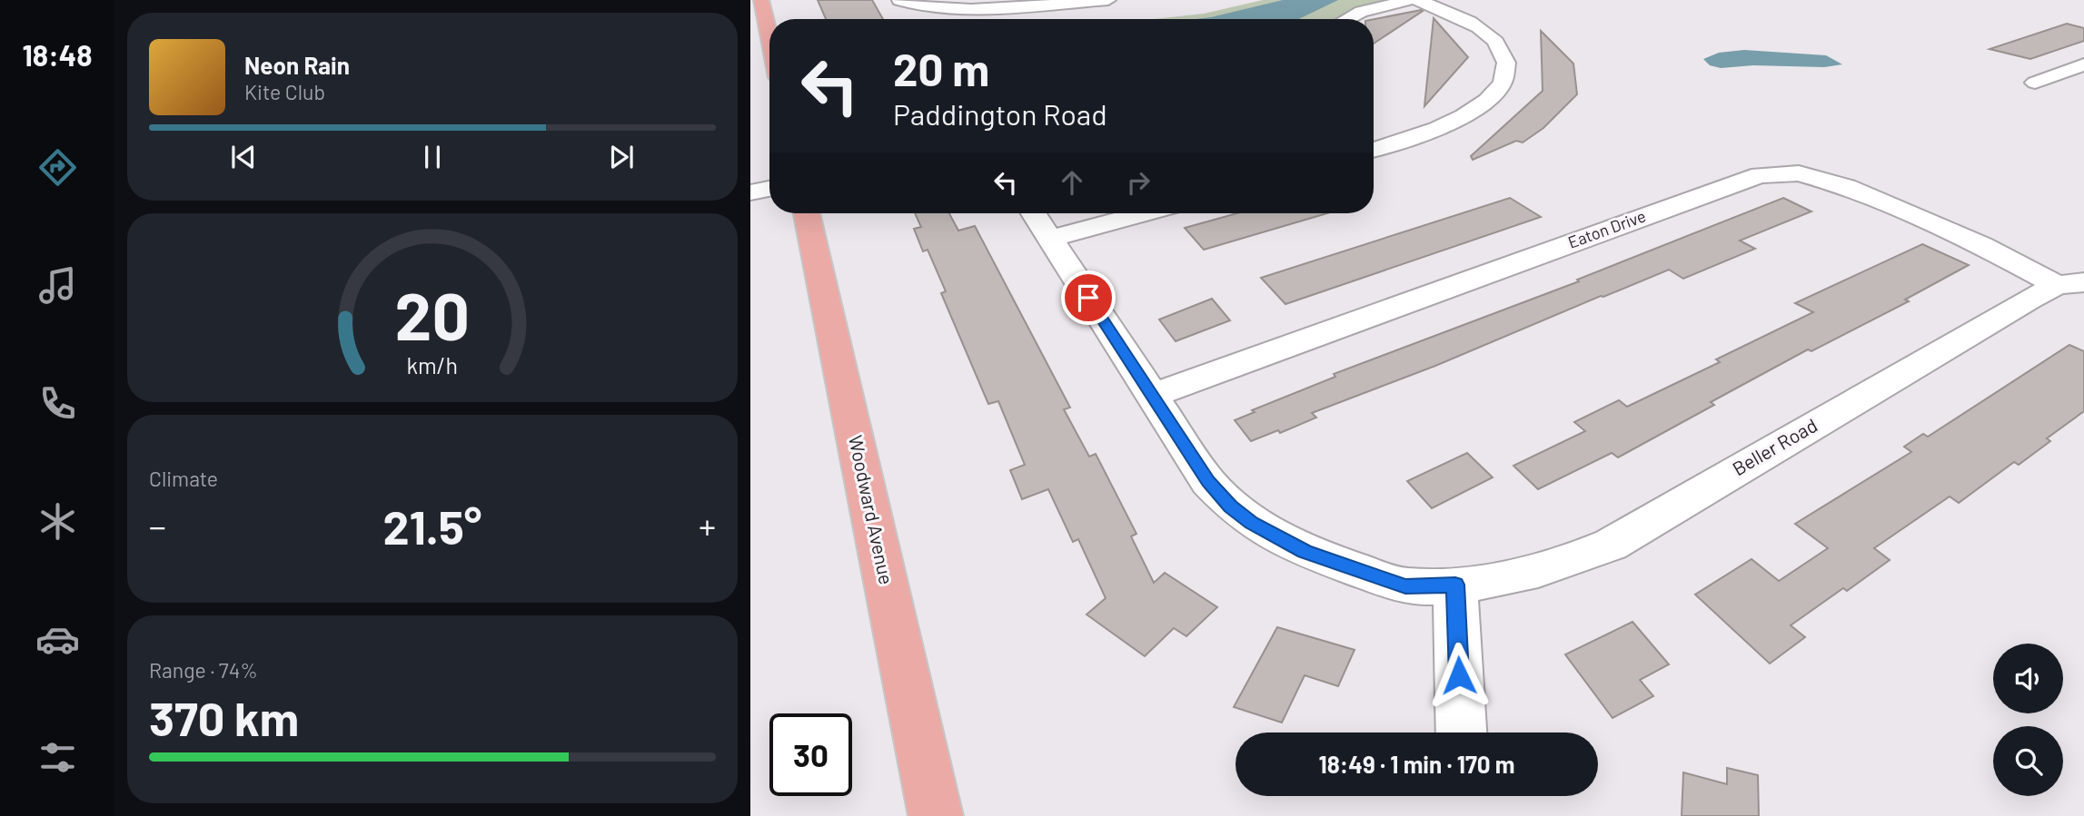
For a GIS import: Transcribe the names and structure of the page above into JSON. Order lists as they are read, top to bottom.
{
  "streets": {
    "main road": ["Woodward Avenue"],
    "street": ["Eaton Drive", "Beller Road"]
  },
  "crossings": [
    ["Eaton Drive", "Beller Road"]
  ],
  "page": {
    "tabs": "18:48",
    "turn": ["20 m", "Paddington Road"],
    "song": ["Neon Rain", "Kite Club"],
    "tile": [
      "Climate",
      ["Range · 74%", "370 km"]
    ],
    "heat": ["−", "21.5°", "+"],
    "limit": "30",
    "trip": "18:49 · 1 min · 170 m",
    "gauge": ["20", "km/h"]
  }
}
